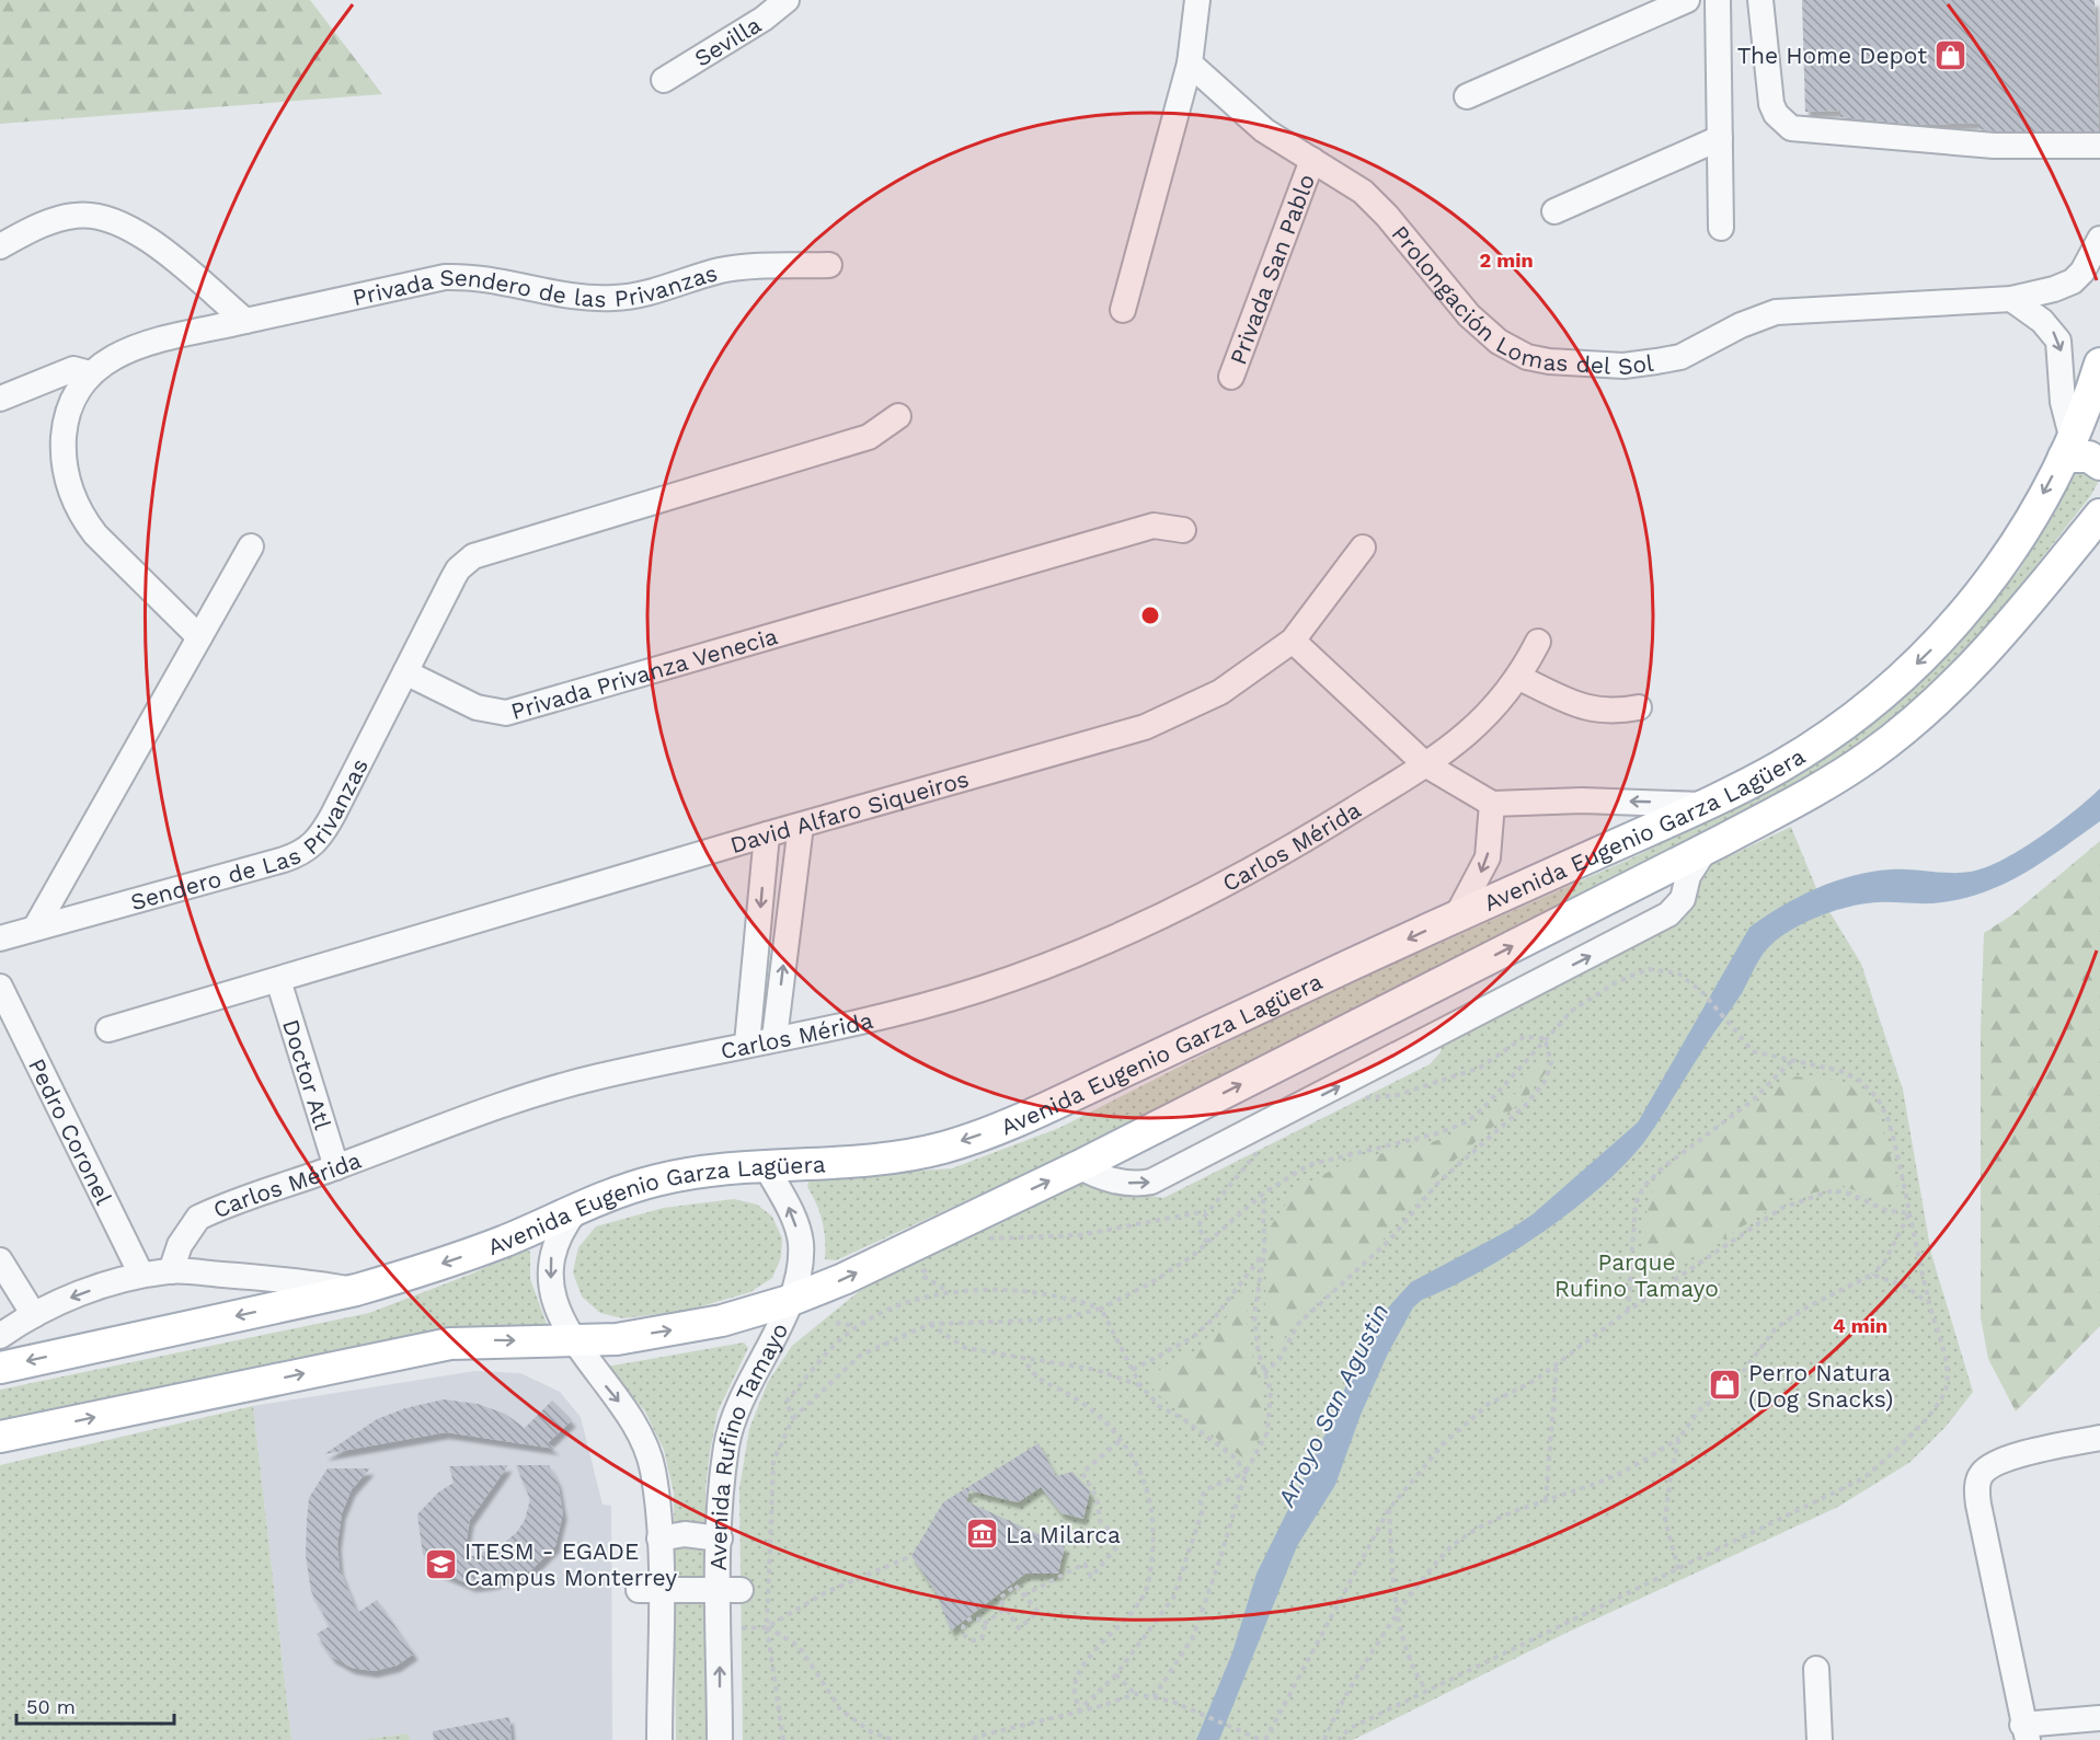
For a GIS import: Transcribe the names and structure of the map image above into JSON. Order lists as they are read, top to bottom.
{
  "streets": {
    "main road": ["Avenida Eugenio Garza Lagüera"],
    "street": [
      "Sevilla",
      "Privada San Pablo",
      "Privada Sendero de las Privanzas",
      "Prolongación Lomas del Sol",
      "Privada Privanza Venecia",
      "David Alfaro Siqueiros",
      "Sendero de Las Privanzas",
      "Carlos Mérida",
      "Doctor Atl",
      "Pedro Coronel",
      "Avenida Rufino Tamayo"
    ]
  },
  "crossings": [
    ["Privada San Pablo", "Prolongación Lomas del Sol"],
    ["Privada Privanza Venecia", "Sendero de Las Privanzas"],
    ["David Alfaro Siqueiros", "Doctor Atl"],
    ["Avenida Eugenio Garza Lagüera", "Avenida Rufino Tamayo"],
    ["Carlos Mérida", "Doctor Atl"]
  ],
  "water": ["Arroyo San Agustin"],
  "parks": ["Parque Rufino Tamayo"],
  "places": {
    "shop": ["The Home Depot", "Perro Natura (Dog Snacks)"],
    "museum": ["La Milarca"],
    "school or university": ["ITESM - EGADE Campus Monterrey"]
  },
  "scale_bar": "50 m",
  "rings": ["2 min", "4 min"]
}
